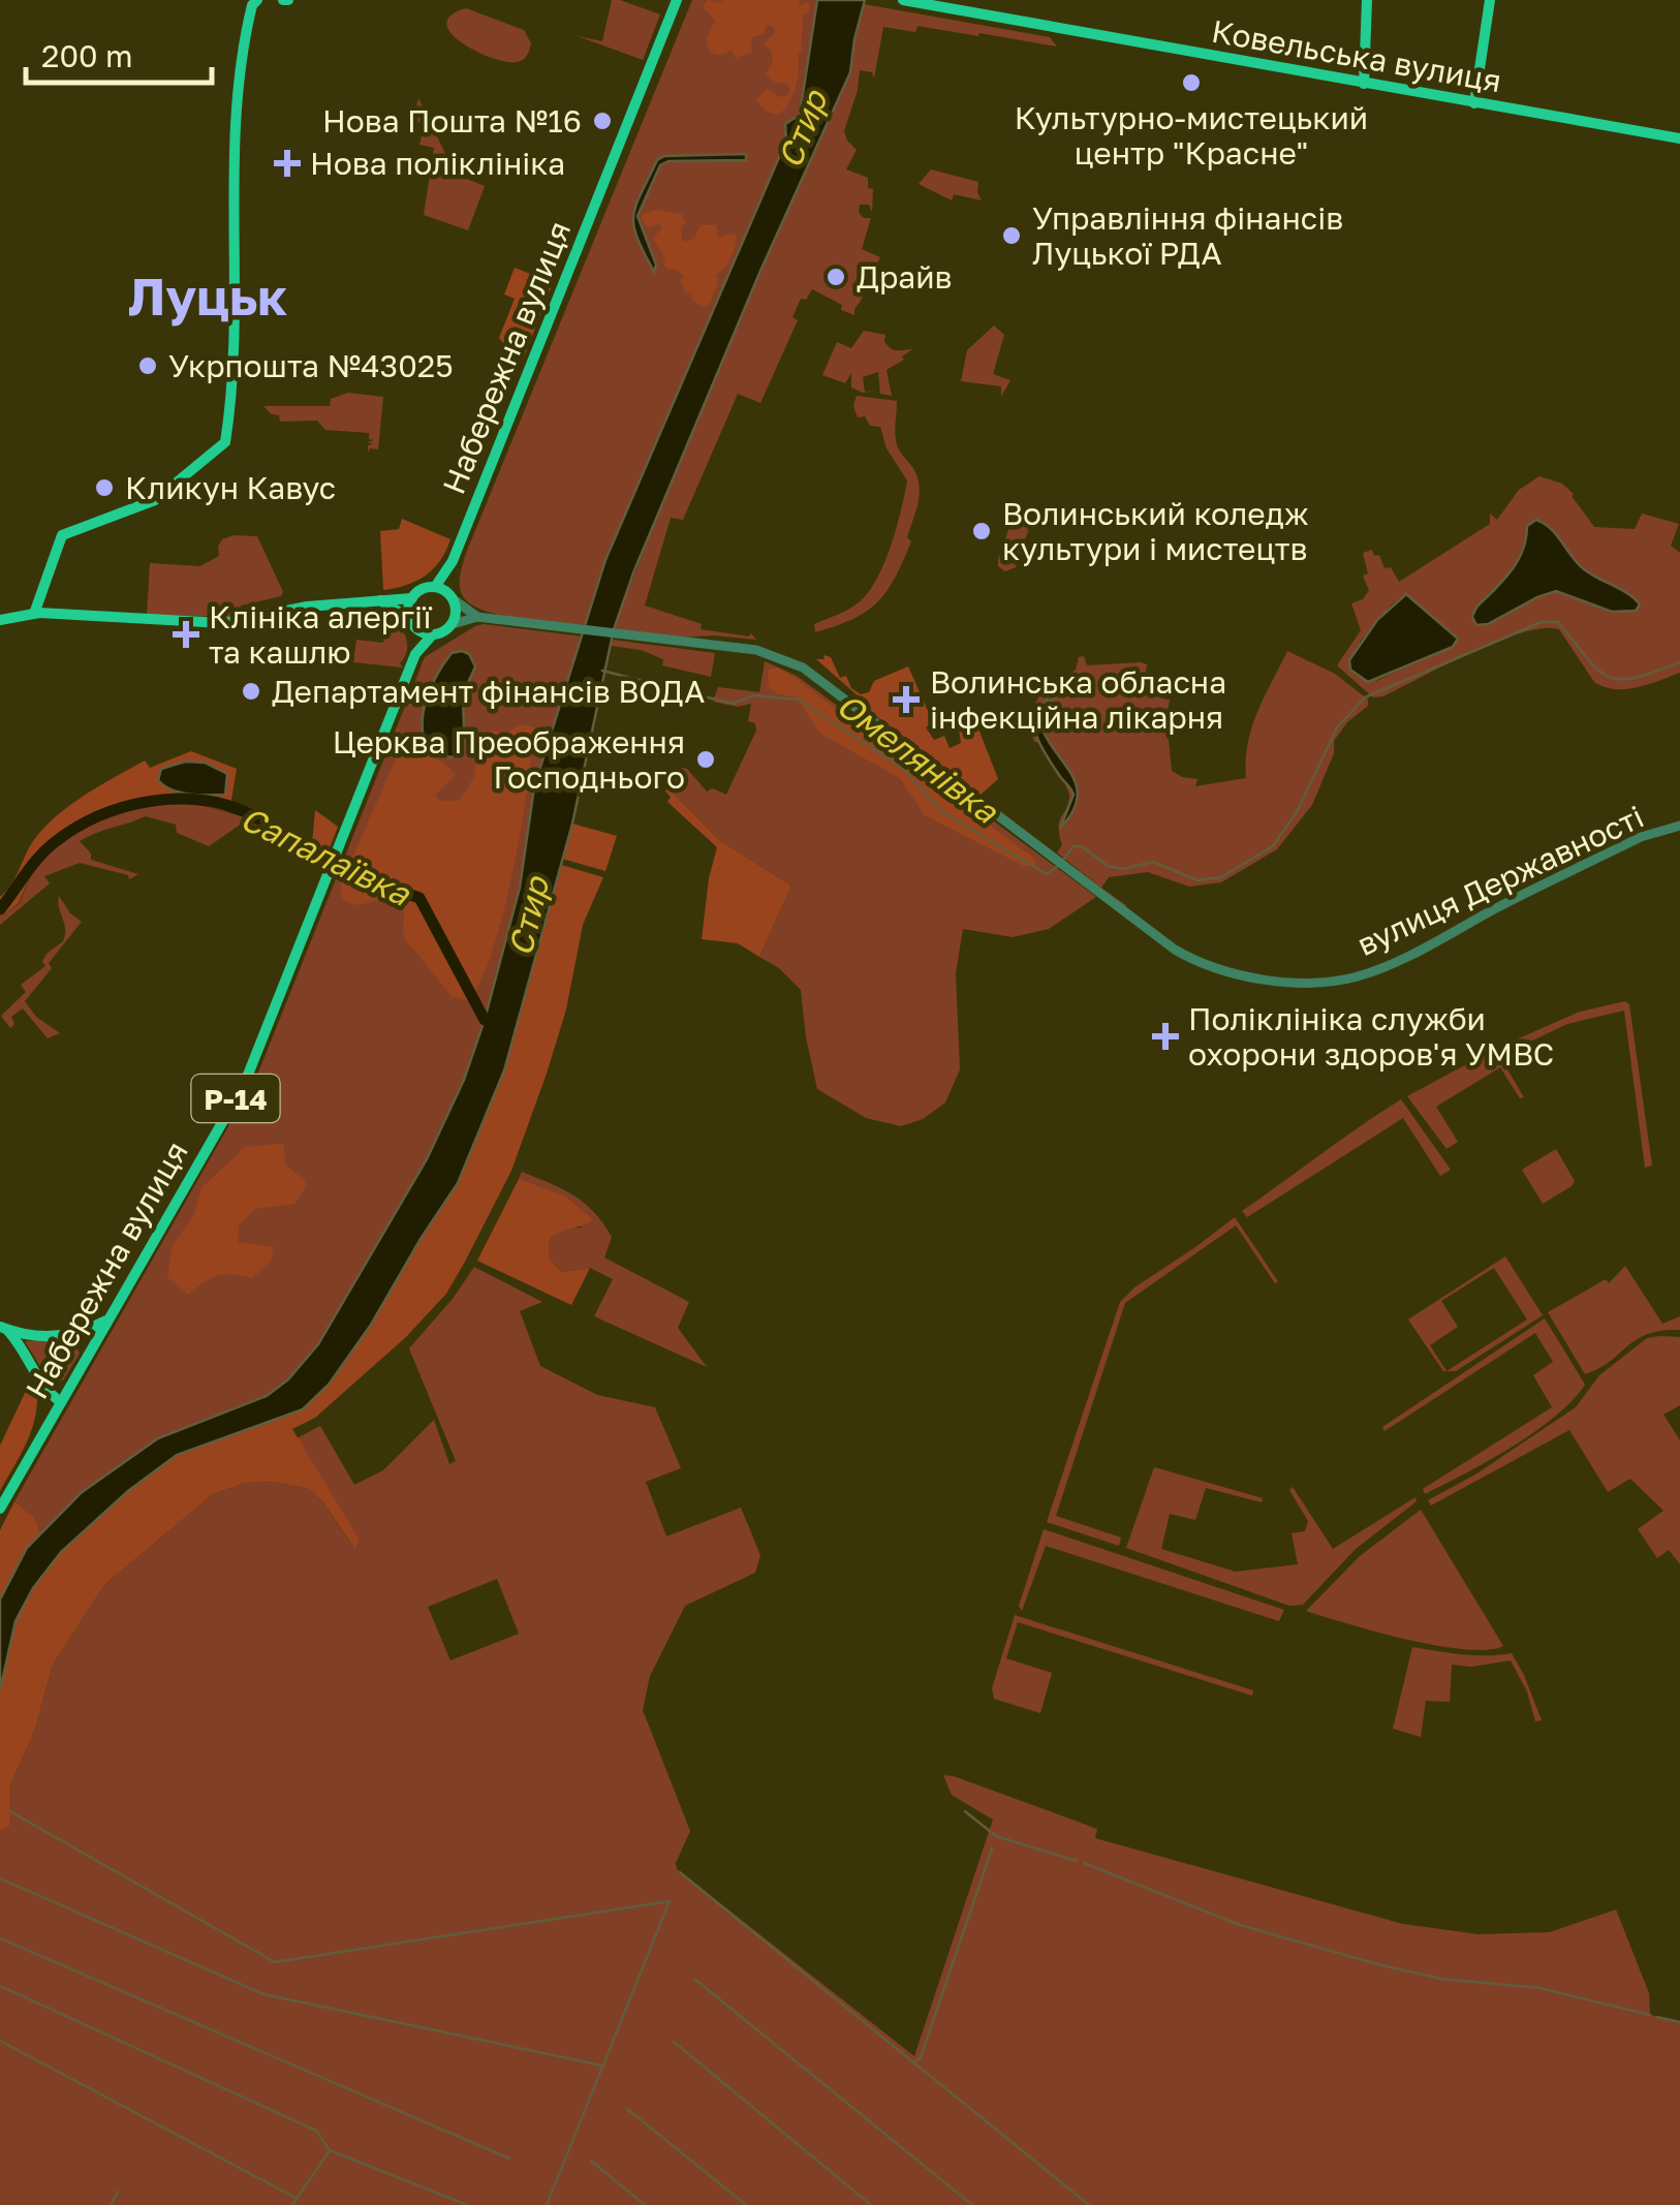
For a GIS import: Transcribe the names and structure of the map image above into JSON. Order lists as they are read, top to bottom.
{
  "streets": {
    "main road": ["Ковельська вулиця", "Набережна вулиця", "Р-14"],
    "street": ["вулиця Державності"]
  },
  "districts": ["Луцьк"],
  "water": ["Стир", "Омелянівка", "Сапалаївка"],
  "places": {
    "other": [
      "Культурно-мистецький центр \"Красне\"",
      "Нова Пошта №16",
      "Управління фінансів Луцької РДА",
      "Драйв",
      "Укрпошта №43025",
      "Кликун Кавус",
      "Волинський коледж культури і мистецтв",
      "Департамент фінансів ВОДА",
      "Церква Преображення Господнього"
    ],
    "health": [
      "Нова поліклініка",
      "Клініка алергії та кашлю",
      "Волинська обласна інфекційна лікарня",
      "Поліклініка служби охорони здоров'я УМВС"
    ]
  },
  "scale_bar": "200 m"
}
